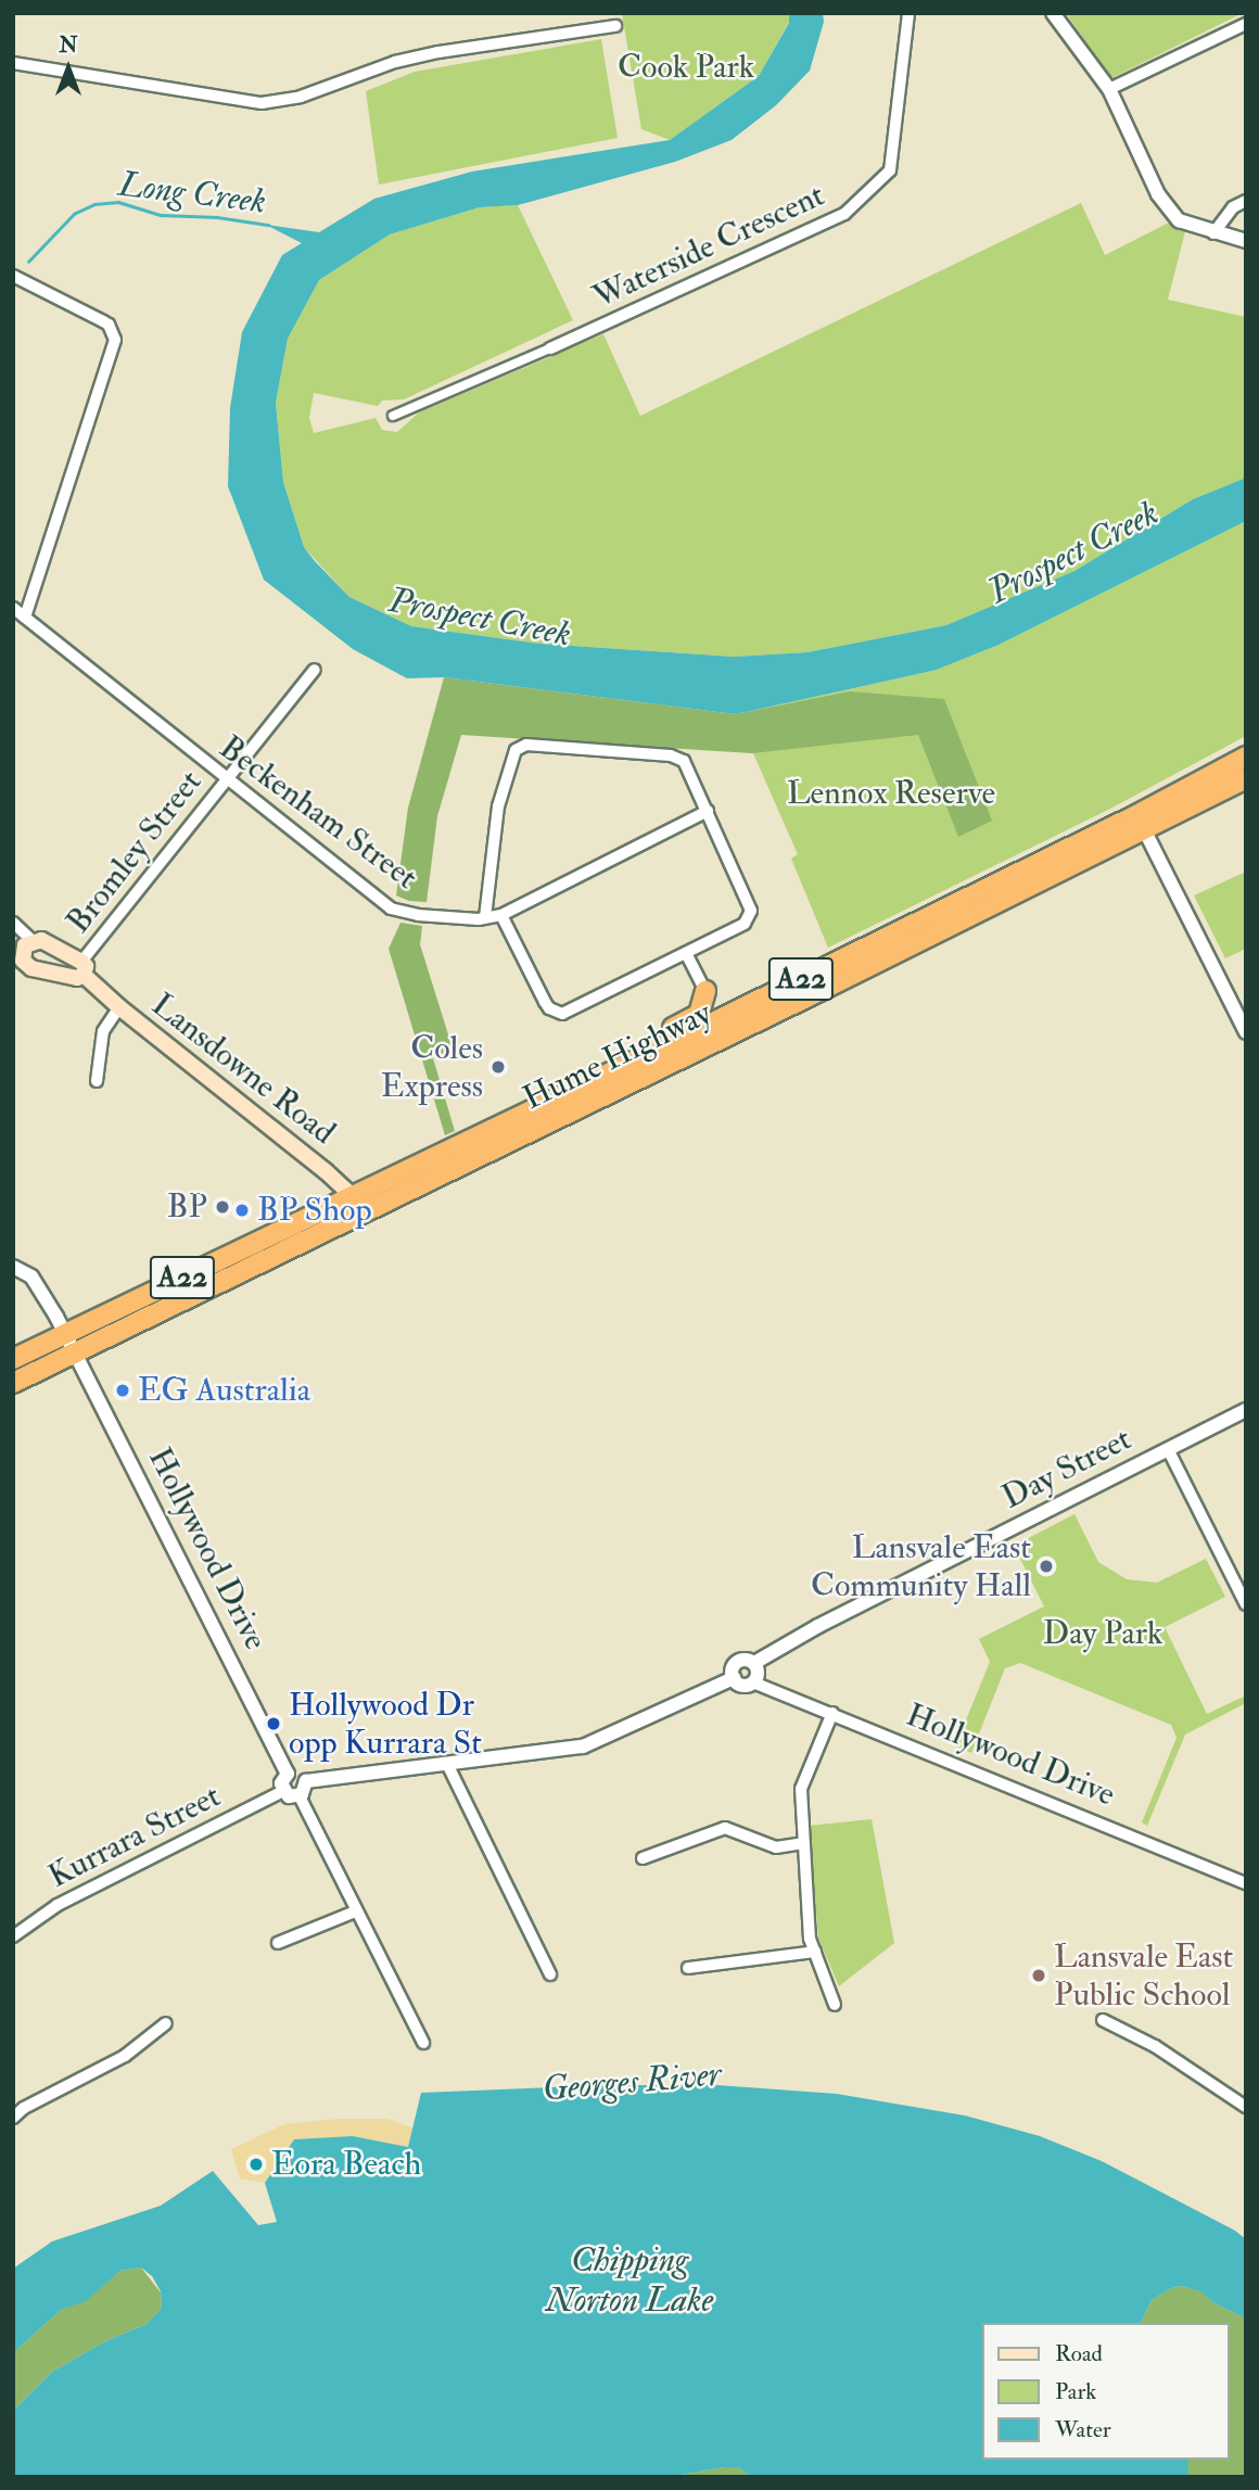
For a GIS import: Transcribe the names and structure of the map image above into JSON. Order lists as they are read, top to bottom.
{
  "streets": {
    "highway": ["A22", "Hume Highway"],
    "main road": ["Lansdowne Road"],
    "street": [
      "Waterside Crescent",
      "Beckenham Street",
      "Bromley Street",
      "Day Street",
      "Hollywood Drive",
      "Kurrara Street"
    ]
  },
  "crossings": [
    ["Beckenham Street", "Bromley Street"],
    ["Bromley Street", "Lansdowne Road"],
    ["Hume Highway", "Lansdowne Road"],
    ["Hume Highway", "Hollywood Drive"],
    ["Day Street", "Hollywood Drive"],
    ["Hollywood Drive", "Kurrara Street"]
  ],
  "water": [
    "Long Creek",
    "Prospect Creek",
    "Georges River",
    "Chipping Norton Lake"
  ],
  "parks": ["Cook Park", "Lennox Reserve", "Day Park"],
  "places": [
    "Coles Express",
    "BP",
    "BP Shop",
    "EG Australia",
    "Lansvale East Community Hall",
    "Hollywood Dr opp Kurrara St",
    "Lansvale East Public School",
    "Eora Beach"
  ],
  "legend": ["Road", "Park", "Water"],
  "north": "top"
}
